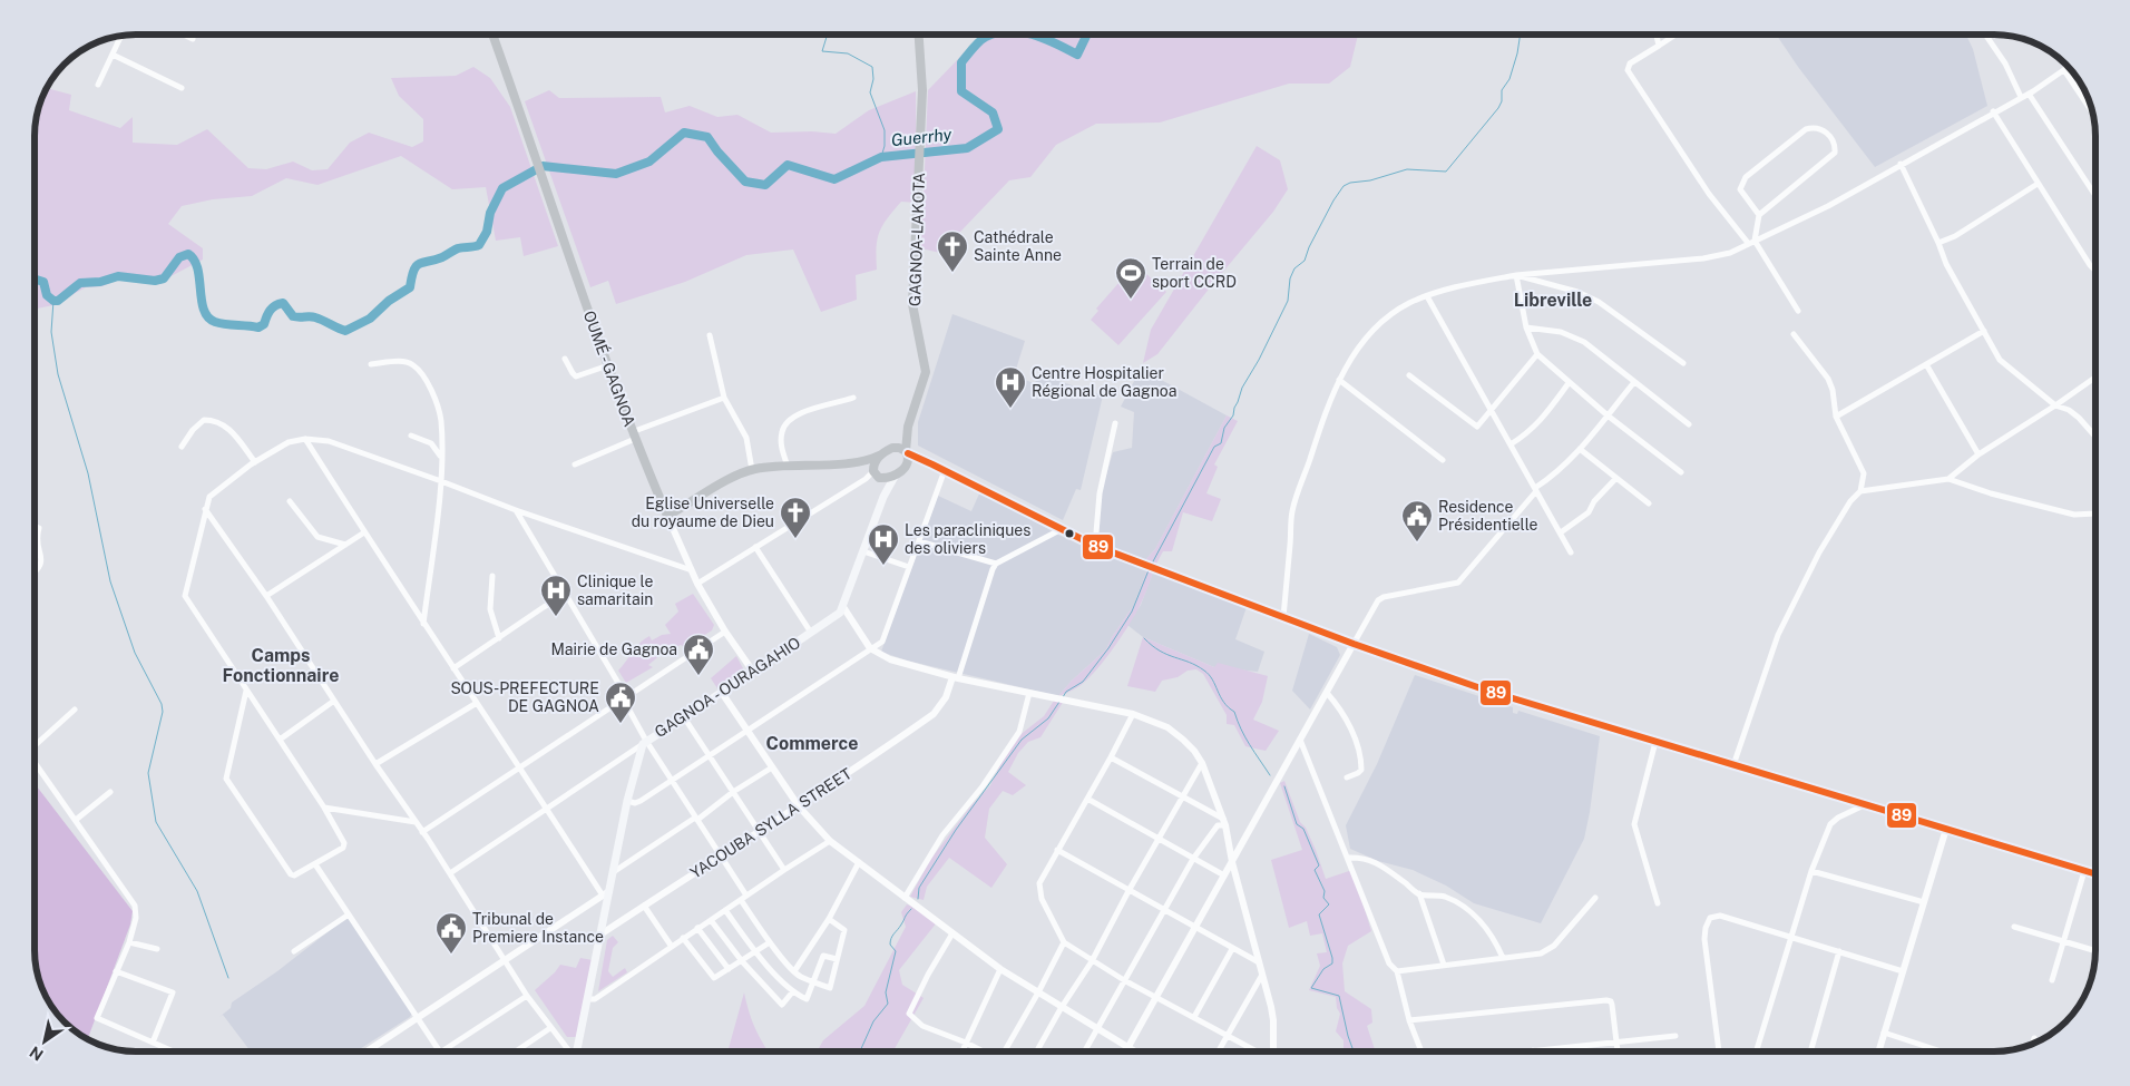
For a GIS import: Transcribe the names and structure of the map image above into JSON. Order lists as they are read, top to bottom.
{
  "streets": {
    "main road": ["GAGNOA-LAKOTA", "OUMÉ - GAGNOA", "GAGNOA - OURAGAHIO"],
    "street": ["YACOUBA SYLLA STREET"]
  },
  "crossings": [
    ["GAGNOA-LAKOTA", "GAGNOA - OURAGAHIO"],
    ["GAGNOA - OURAGAHIO", "YACOUBA SYLLA STREET"]
  ],
  "districts": ["Libreville", "Camps Fonctionnaire", "Commerce"],
  "water": ["Guerrhy"],
  "places": {
    "church": ["Cathédrale Sainte Anne", "Eglise Universelle du royaume de Dieu"],
    "sports": ["Terrain de sport CCRD"],
    "hospital": ["Centre Hospitalier Régional de Gagnoa", "Les paracliniques des oliviers", "Clinique le samaritain"],
    "public building": [
      "Residence Présidentielle",
      "Mairie de Gagnoa",
      "SOUS-PREFECTURE DE GAGNOA",
      "Tribunal de Premiere Instance"
    ]
  },
  "lines": ["transit line 89"],
  "north": "bottom left"
}
